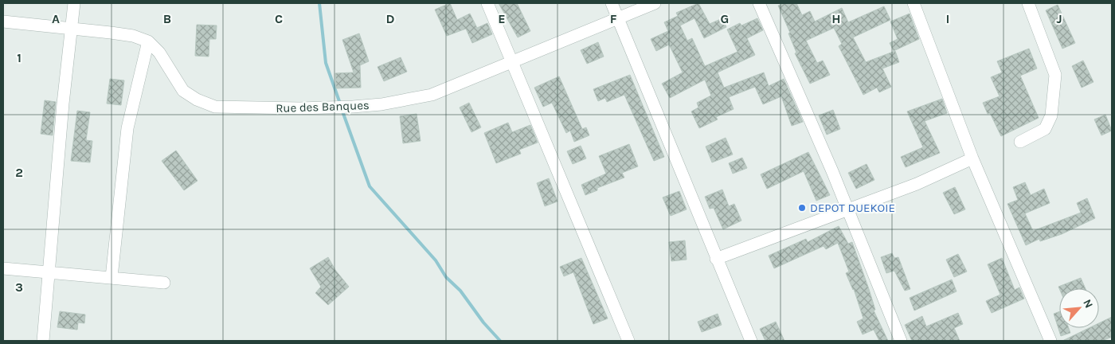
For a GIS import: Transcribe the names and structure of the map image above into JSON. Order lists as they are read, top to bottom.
{
  "streets": {
    "street": ["Rue des Banques"]
  },
  "places": ["DEPOT DUEKOIE"],
  "north": "top right",
  "grid": {
    "columns": [
      "A",
      "B",
      "C",
      "D",
      "E",
      "F",
      "G",
      "H",
      "I",
      "J"
    ],
    "rows": ["1", "2", "3"]
  }
}
